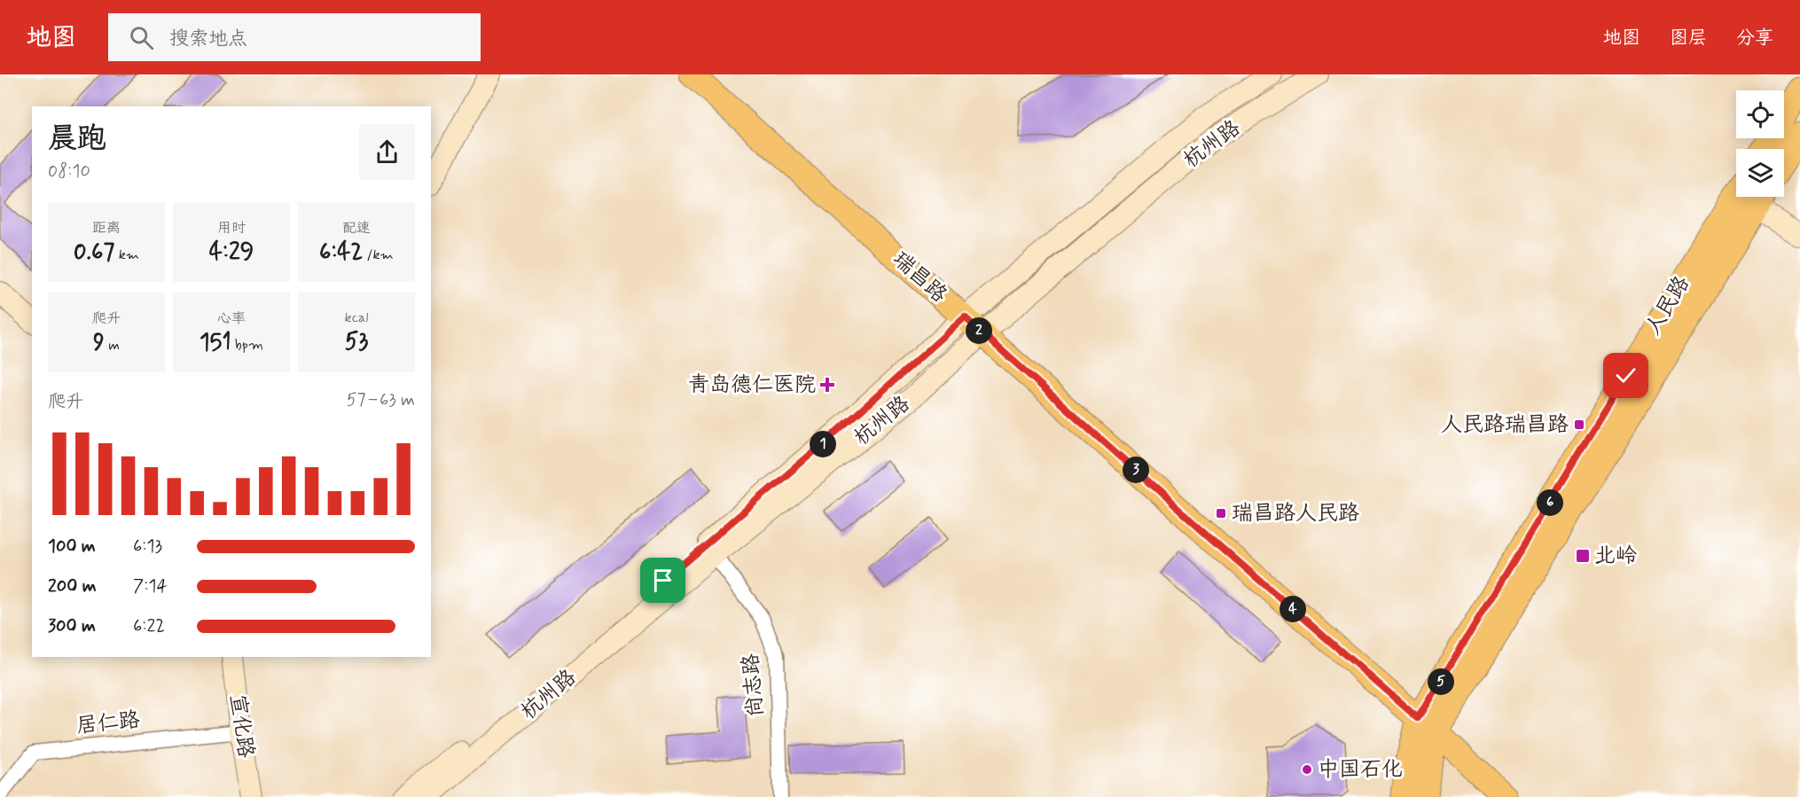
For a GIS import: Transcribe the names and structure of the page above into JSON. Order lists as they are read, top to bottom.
{
  "streets": {
    "main road": [
      "杭州路",
      "瑞昌路",
      "人民路",
      "宣化路"
    ],
    "street": ["尚志路", "居仁路"]
  },
  "crossings": [
    ["杭州路", "瑞昌路"],
    ["杭州路", "尚志路"],
    ["瑞昌路", "人民路"],
    ["居仁路", "宣化路"]
  ],
  "places": {
    "health": ["青岛德仁医院"],
    "transit": ["人民路瑞昌路", "瑞昌路人民路", "北岭"],
    "other": ["中国石化"]
  },
  "page": {
    "header": "地图",
    "search": "搜索地点",
    "nav": ["地图", "图层", "分享"],
    "heading": ["晨跑", "08:10"],
    "stats": [
      ["距离", "0.67 km"],
      ["用时", "4:29"],
      ["配速", "6:42 /km"],
      ["爬升", "9 m"],
      ["心率", "151 bpm"],
      ["kcal", "53"]
    ],
    "pins": [
      "2",
      "1",
      "3",
      "6",
      "4",
      "5"
    ],
    "chart": ["爬升", "57–63 m"],
    "list": [
      {
        "name": "100 m",
        "note": "6:13"
      },
      {
        "name": "200 m",
        "note": "7:14"
      },
      {
        "name": "300 m",
        "note": "6:22"
      }
    ]
  }
}
